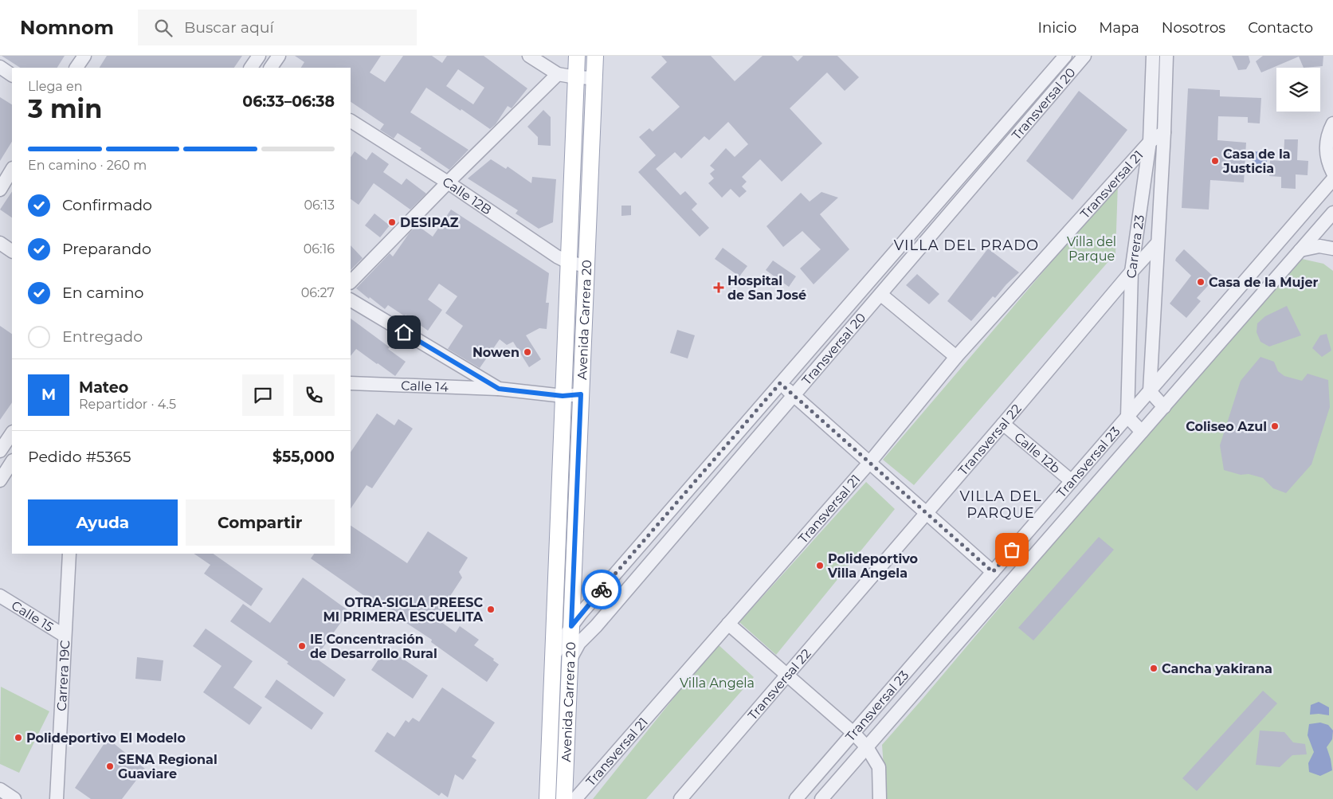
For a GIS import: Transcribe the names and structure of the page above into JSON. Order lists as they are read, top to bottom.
{
  "streets": {
    "main road": ["Avenida Carrera 20"],
    "street": [
      "Transversal 20",
      "Transversal 21",
      "Calle 12B",
      "Carrera 23",
      "Calle 14",
      "Transversal 22",
      "Calle 12b",
      "Transversal 23",
      "Calle 15",
      "Carrera 19C"
    ]
  },
  "crossings": [
    ["Transversal 20", "Avenida Carrera 20"],
    ["Transversal 21", "Carrera 23"],
    ["Calle 12B", "Avenida Carrera 20"],
    ["Carrera 23", "Transversal 22"],
    ["Carrera 23", "Transversal 23"],
    ["Avenida Carrera 20", "Calle 14"],
    ["Transversal 22", "Calle 12b"],
    ["Calle 12b", "Transversal 23"],
    ["Calle 15", "Carrera 19C"]
  ],
  "districts": ["VILLA DEL PRADO", "VILLA DEL PARQUE"],
  "parks": ["Villa del Parque", "Villa Angela"],
  "places": {
    "other": [
      "Casa de la Justicia",
      "DESIPAZ",
      "Casa de la Mujer",
      "Nowen",
      "Coliseo Azul",
      "Polideportivo Villa Angela",
      "OTRA-SIGLA PREESC MI PRIMERA ESCUELITA",
      "IE Concentración de Desarrollo Rural",
      "Cancha yakirana",
      "Polideportivo El Modelo",
      "SENA Regional Guaviare"
    ],
    "health": ["Hospital de San José"]
  },
  "page": {
    "header": "Nomnom",
    "search": "Buscar aquí",
    "nav": [
      "Inicio",
      "Mapa",
      "Nosotros",
      "Contacto"
    ],
    "heading": ["3 min", "Llega en", "06:33–06:38"],
    "panel": [
      "Mateo",
      "Repartidor · 4.5",
      "Pedido #5365",
      "$55,000"
    ],
    "bar": "En camino · 260 m",
    "list": [
      ["Confirmado", "06:13"],
      ["Preparando", "06:16"],
      ["En camino", "06:27"],
      "Entregado"
    ],
    "round": "M",
    "buttons": ["Ayuda", "Compartir"]
  }
}
